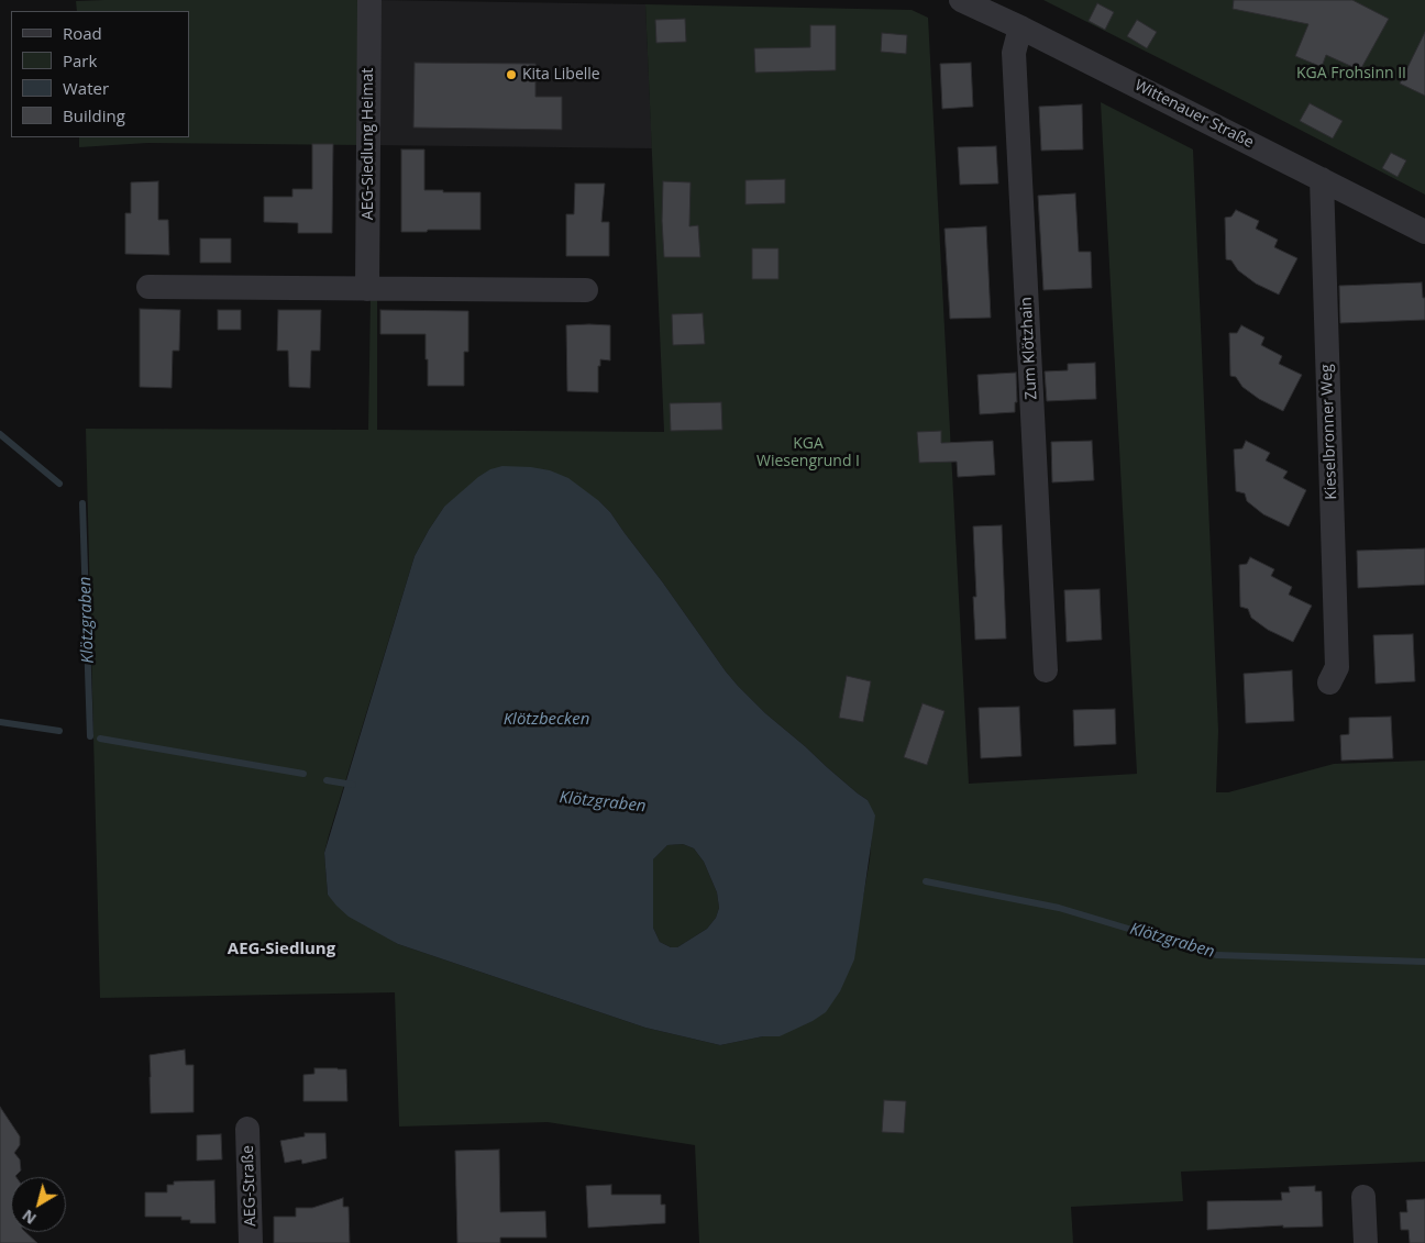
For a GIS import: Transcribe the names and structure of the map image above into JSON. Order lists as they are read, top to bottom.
{
  "streets": {
    "street": [
      "Wittenauer Straße",
      "AEG-Siedlung Heimat",
      "Zum Klötzhain",
      "Kieselbronner Weg",
      "AEG-Straße"
    ]
  },
  "crossings": [
    ["Wittenauer Straße", "Zum Klötzhain"],
    ["Wittenauer Straße", "Kieselbronner Weg"]
  ],
  "districts": ["AEG-Siedlung"],
  "water": ["Klötzgraben", "Klötzbecken"],
  "parks": ["KGA Frohsinn II", "KGA Wiesengrund I"],
  "places": ["Kita Libelle"],
  "legend": [
    "Road",
    "Park",
    "Water",
    "Building"
  ],
  "north": "bottom left"
}
